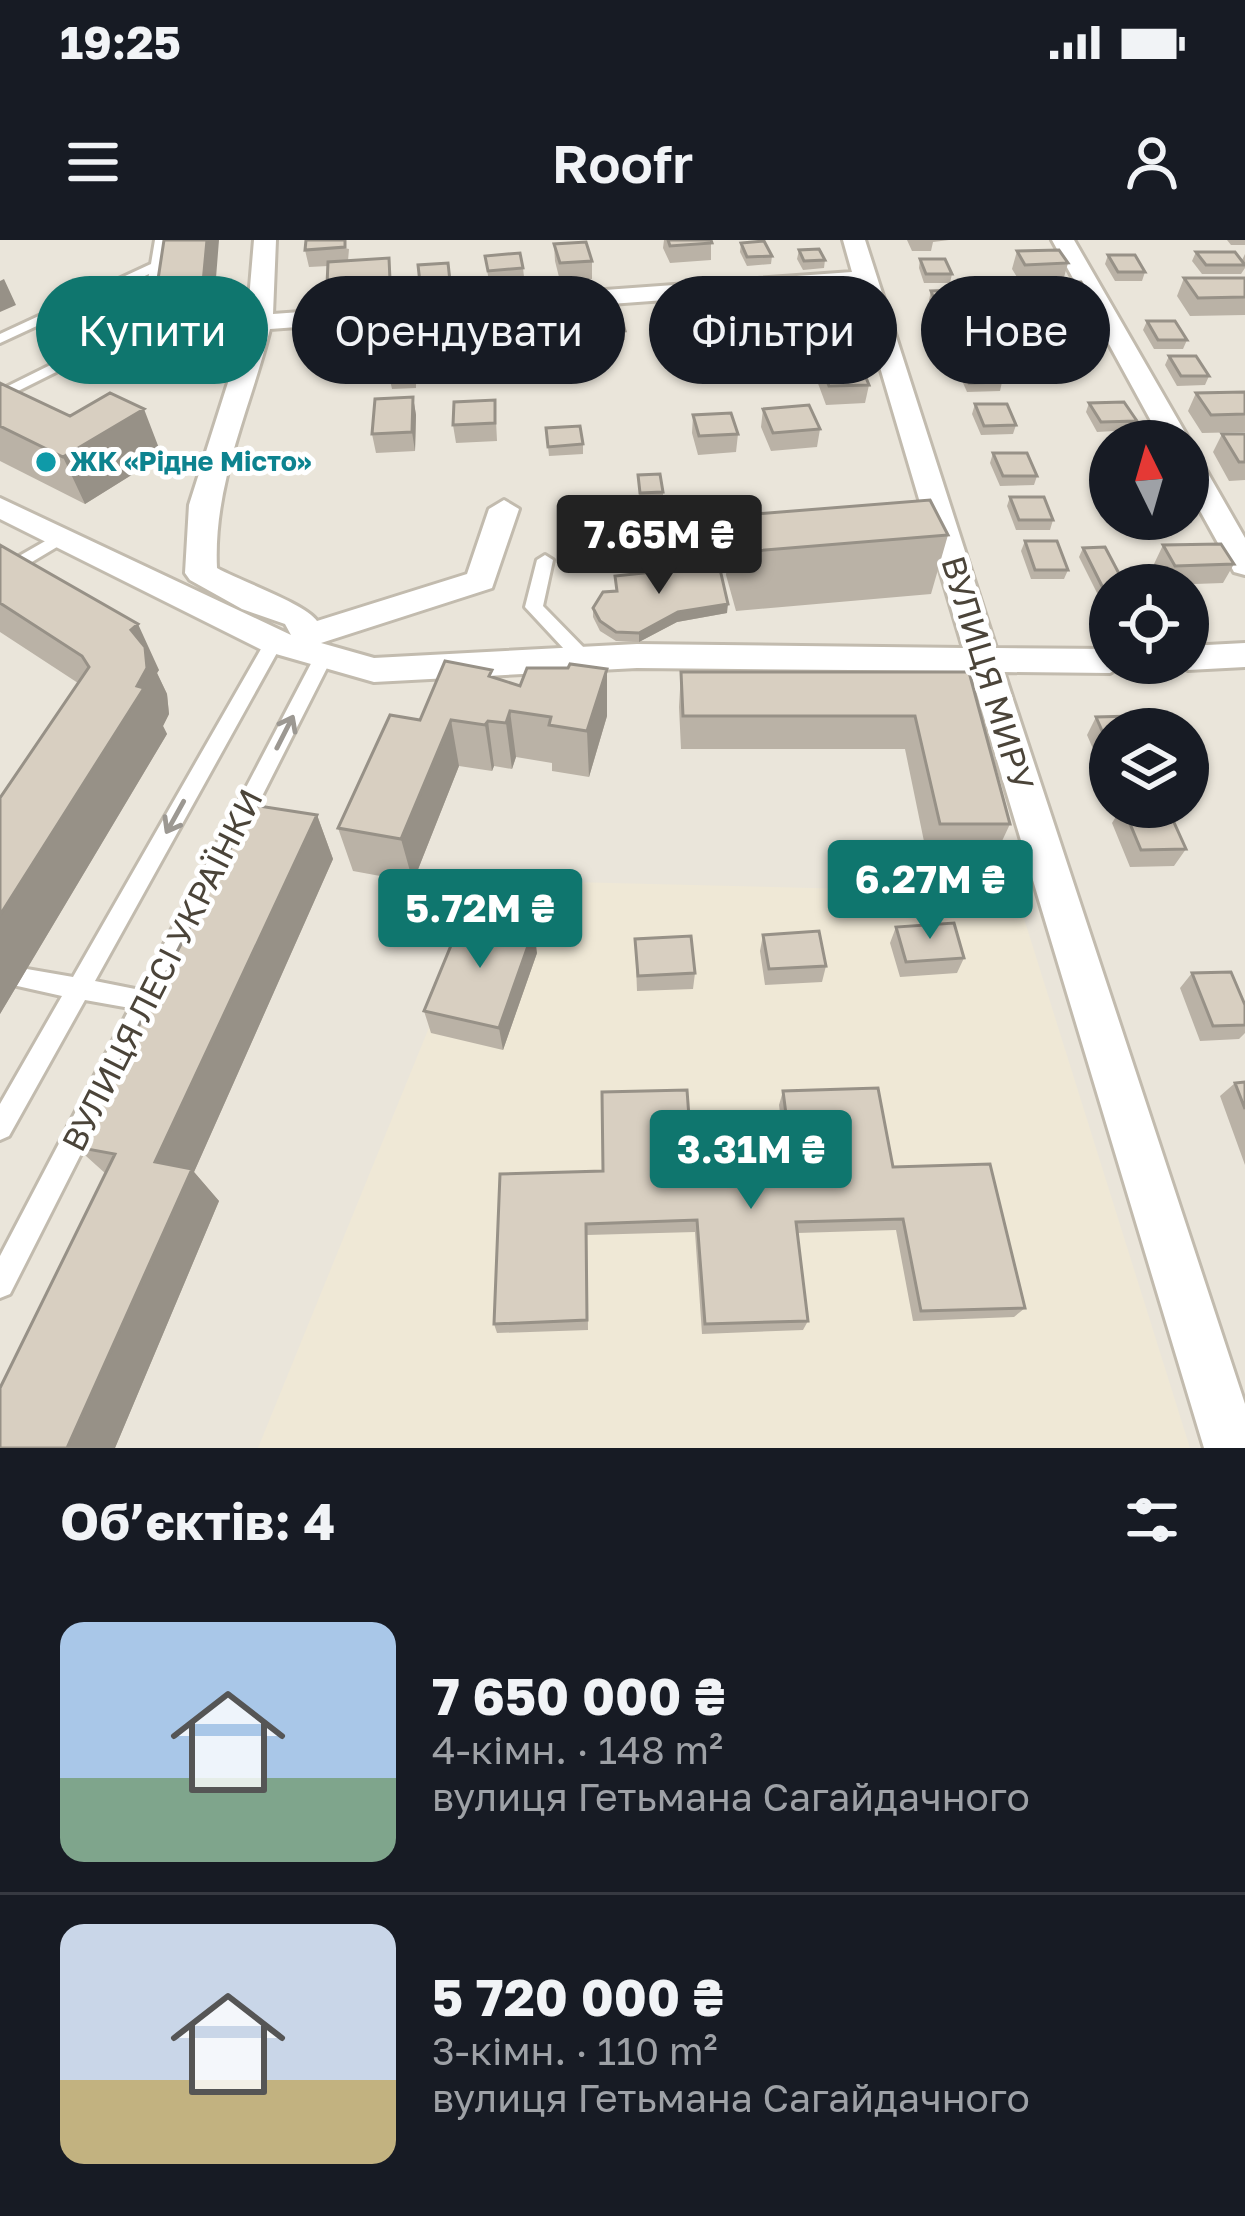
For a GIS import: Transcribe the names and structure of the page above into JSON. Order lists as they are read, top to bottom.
{
  "streets": {
    "street": ["ВУЛИЦЯ МИРУ"],
    "lane": ["ВУЛИЦЯ ЛЕСІ УКРАЇНКИ"]
  },
  "places": ["ЖК «Рідне Місто»"],
  "north": "top",
  "page": {
    "status": "19:25",
    "header": "Roofr",
    "chip": [
      "Купити",
      "Орендувати",
      "Фільтри",
      "Нове"
    ],
    "price": [
      "7.65M ₴",
      "6.27M ₴",
      "5.72M ₴",
      "3.31M ₴"
    ],
    "heading": "Об’єктів: 4",
    "list": [
      {
        "name": "7 650 000 ₴",
        "note": "4-кімн. · 148 m² · вулиця Гетьмана Сагайдачного"
      },
      {
        "name": "5 720 000 ₴",
        "note": "3-кімн. · 110 m² · вулиця Гетьмана Сагайдачного"
      }
    ]
  }
}
